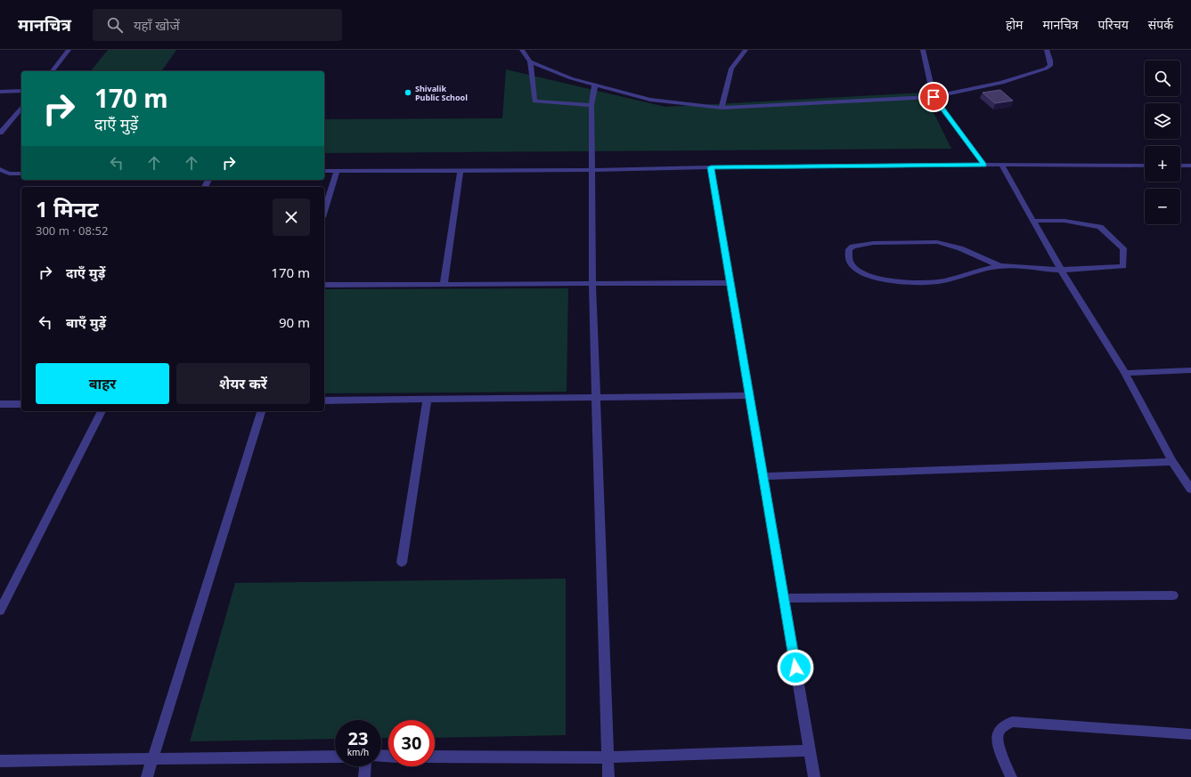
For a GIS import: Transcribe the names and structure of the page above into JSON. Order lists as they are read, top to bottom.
{
  "places": ["Shivalik Public School"],
  "page": {
    "header": "मानचित्र",
    "search": "यहाँ खोजें",
    "nav": [
      "होम",
      "मानचित्र",
      "परिचय",
      "संपर्क"
    ],
    "map_buttons": ["+", "−"],
    "turn": ["170 m", "दाएँ मुड़ें"],
    "heading": ["1 मिनट", "300 m · 08:52"],
    "list": [
      {
        "name": "दाएँ मुड़ें",
        "value": "170 m"
      },
      {
        "name": "बाएँ मुड़ें",
        "value": "90 m"
      }
    ],
    "buttons": ["बाहर", "शेयर करें"],
    "speed": "23 km/h",
    "limit": "30"
  }
}
